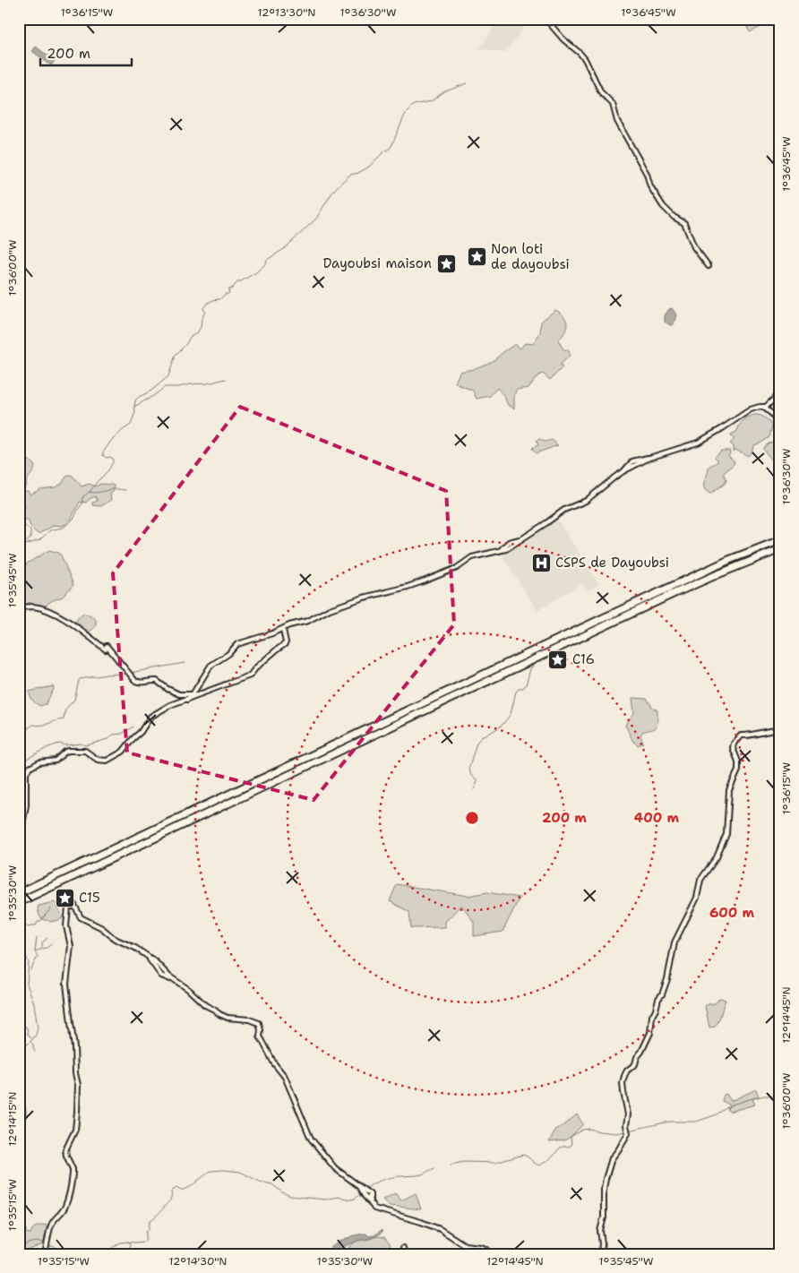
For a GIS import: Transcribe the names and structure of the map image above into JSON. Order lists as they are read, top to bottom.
{
  "places": {
    "place": [
      "Non loti de dayoubsi",
      "Dayoubsi maison",
      "C16",
      "C15"
    ],
    "hospital": ["CSPS de Dayoubsi"]
  },
  "scale_bar": "200 m",
  "coordinates": [
    "1°36'15\"W",
    "12°13'30\"N",
    "1°36'30\"W",
    "1°36'45\"W",
    "1°36'00\"W",
    "1°35'45\"W",
    "1°35'30\"W",
    "12°14'45\"N",
    "12°14'15\"N",
    "1°35'15\"W",
    "12°14'30\"N"
  ],
  "rings": ["200 m", "400 m", "600 m"]
}
